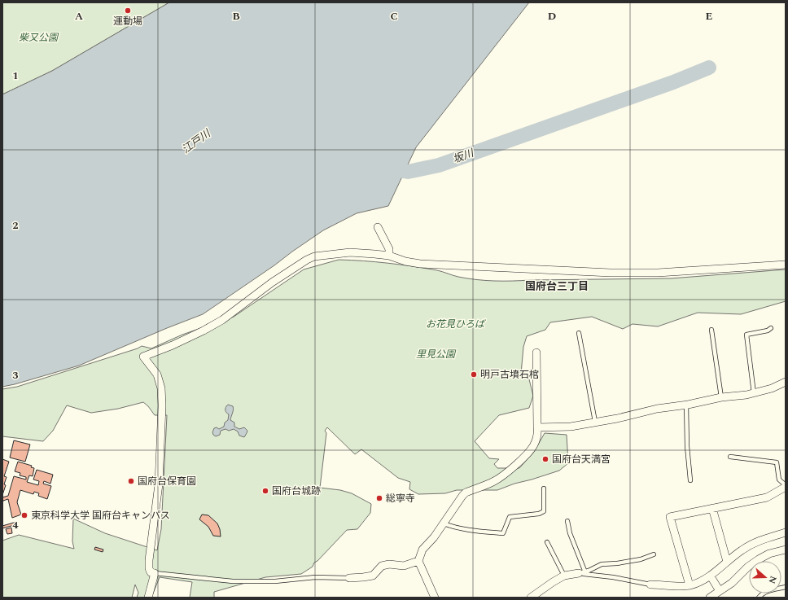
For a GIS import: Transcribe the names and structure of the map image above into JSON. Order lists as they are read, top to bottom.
{
  "districts": ["国府台三丁目"],
  "water": ["江戸川", "坂川"],
  "parks": ["柴又公園", "お花見ひろば", "里見公園"],
  "places": [
    "運動場",
    "明戸古墳石棺",
    "国府台天満宮",
    "国府台保育園",
    "国府台城跡",
    "総寧寺",
    "東京科学大学 国府台キャンパス"
  ],
  "north": "right",
  "grid": {
    "columns": [
      "A",
      "B",
      "C",
      "D",
      "E"
    ],
    "rows": [
      "1",
      "2",
      "3",
      "4"
    ]
  }
}
